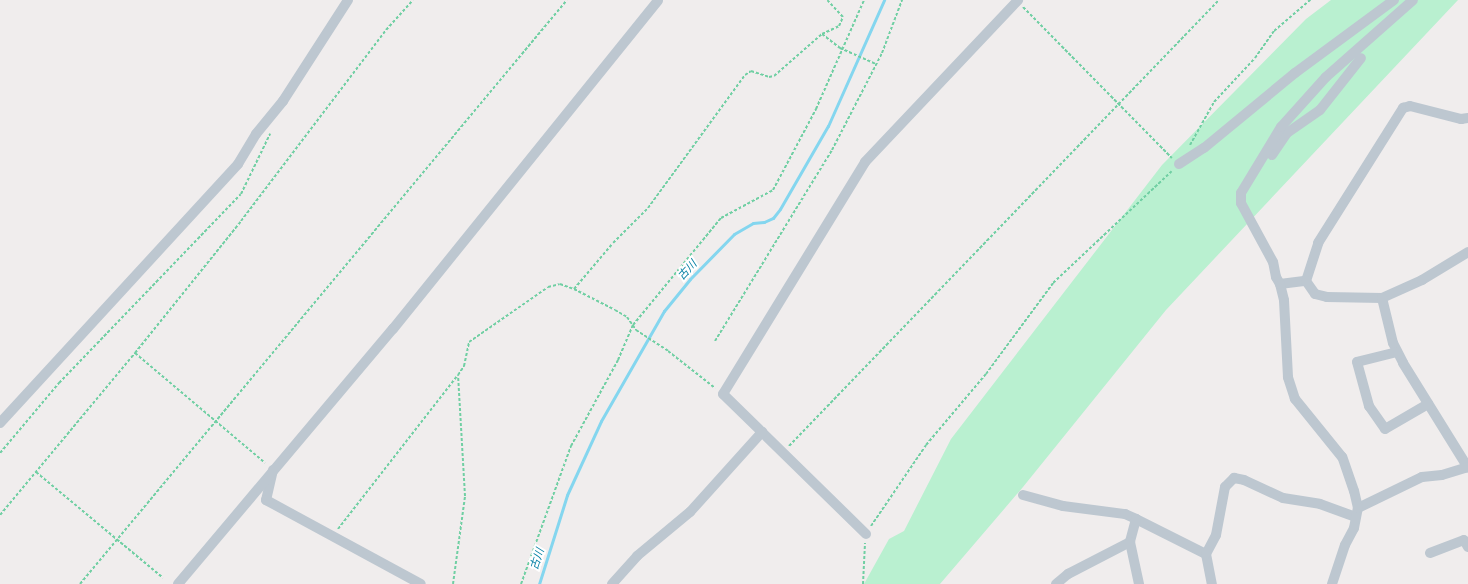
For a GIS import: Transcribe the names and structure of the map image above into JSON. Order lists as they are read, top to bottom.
{
  "water": ["古川"]
}
